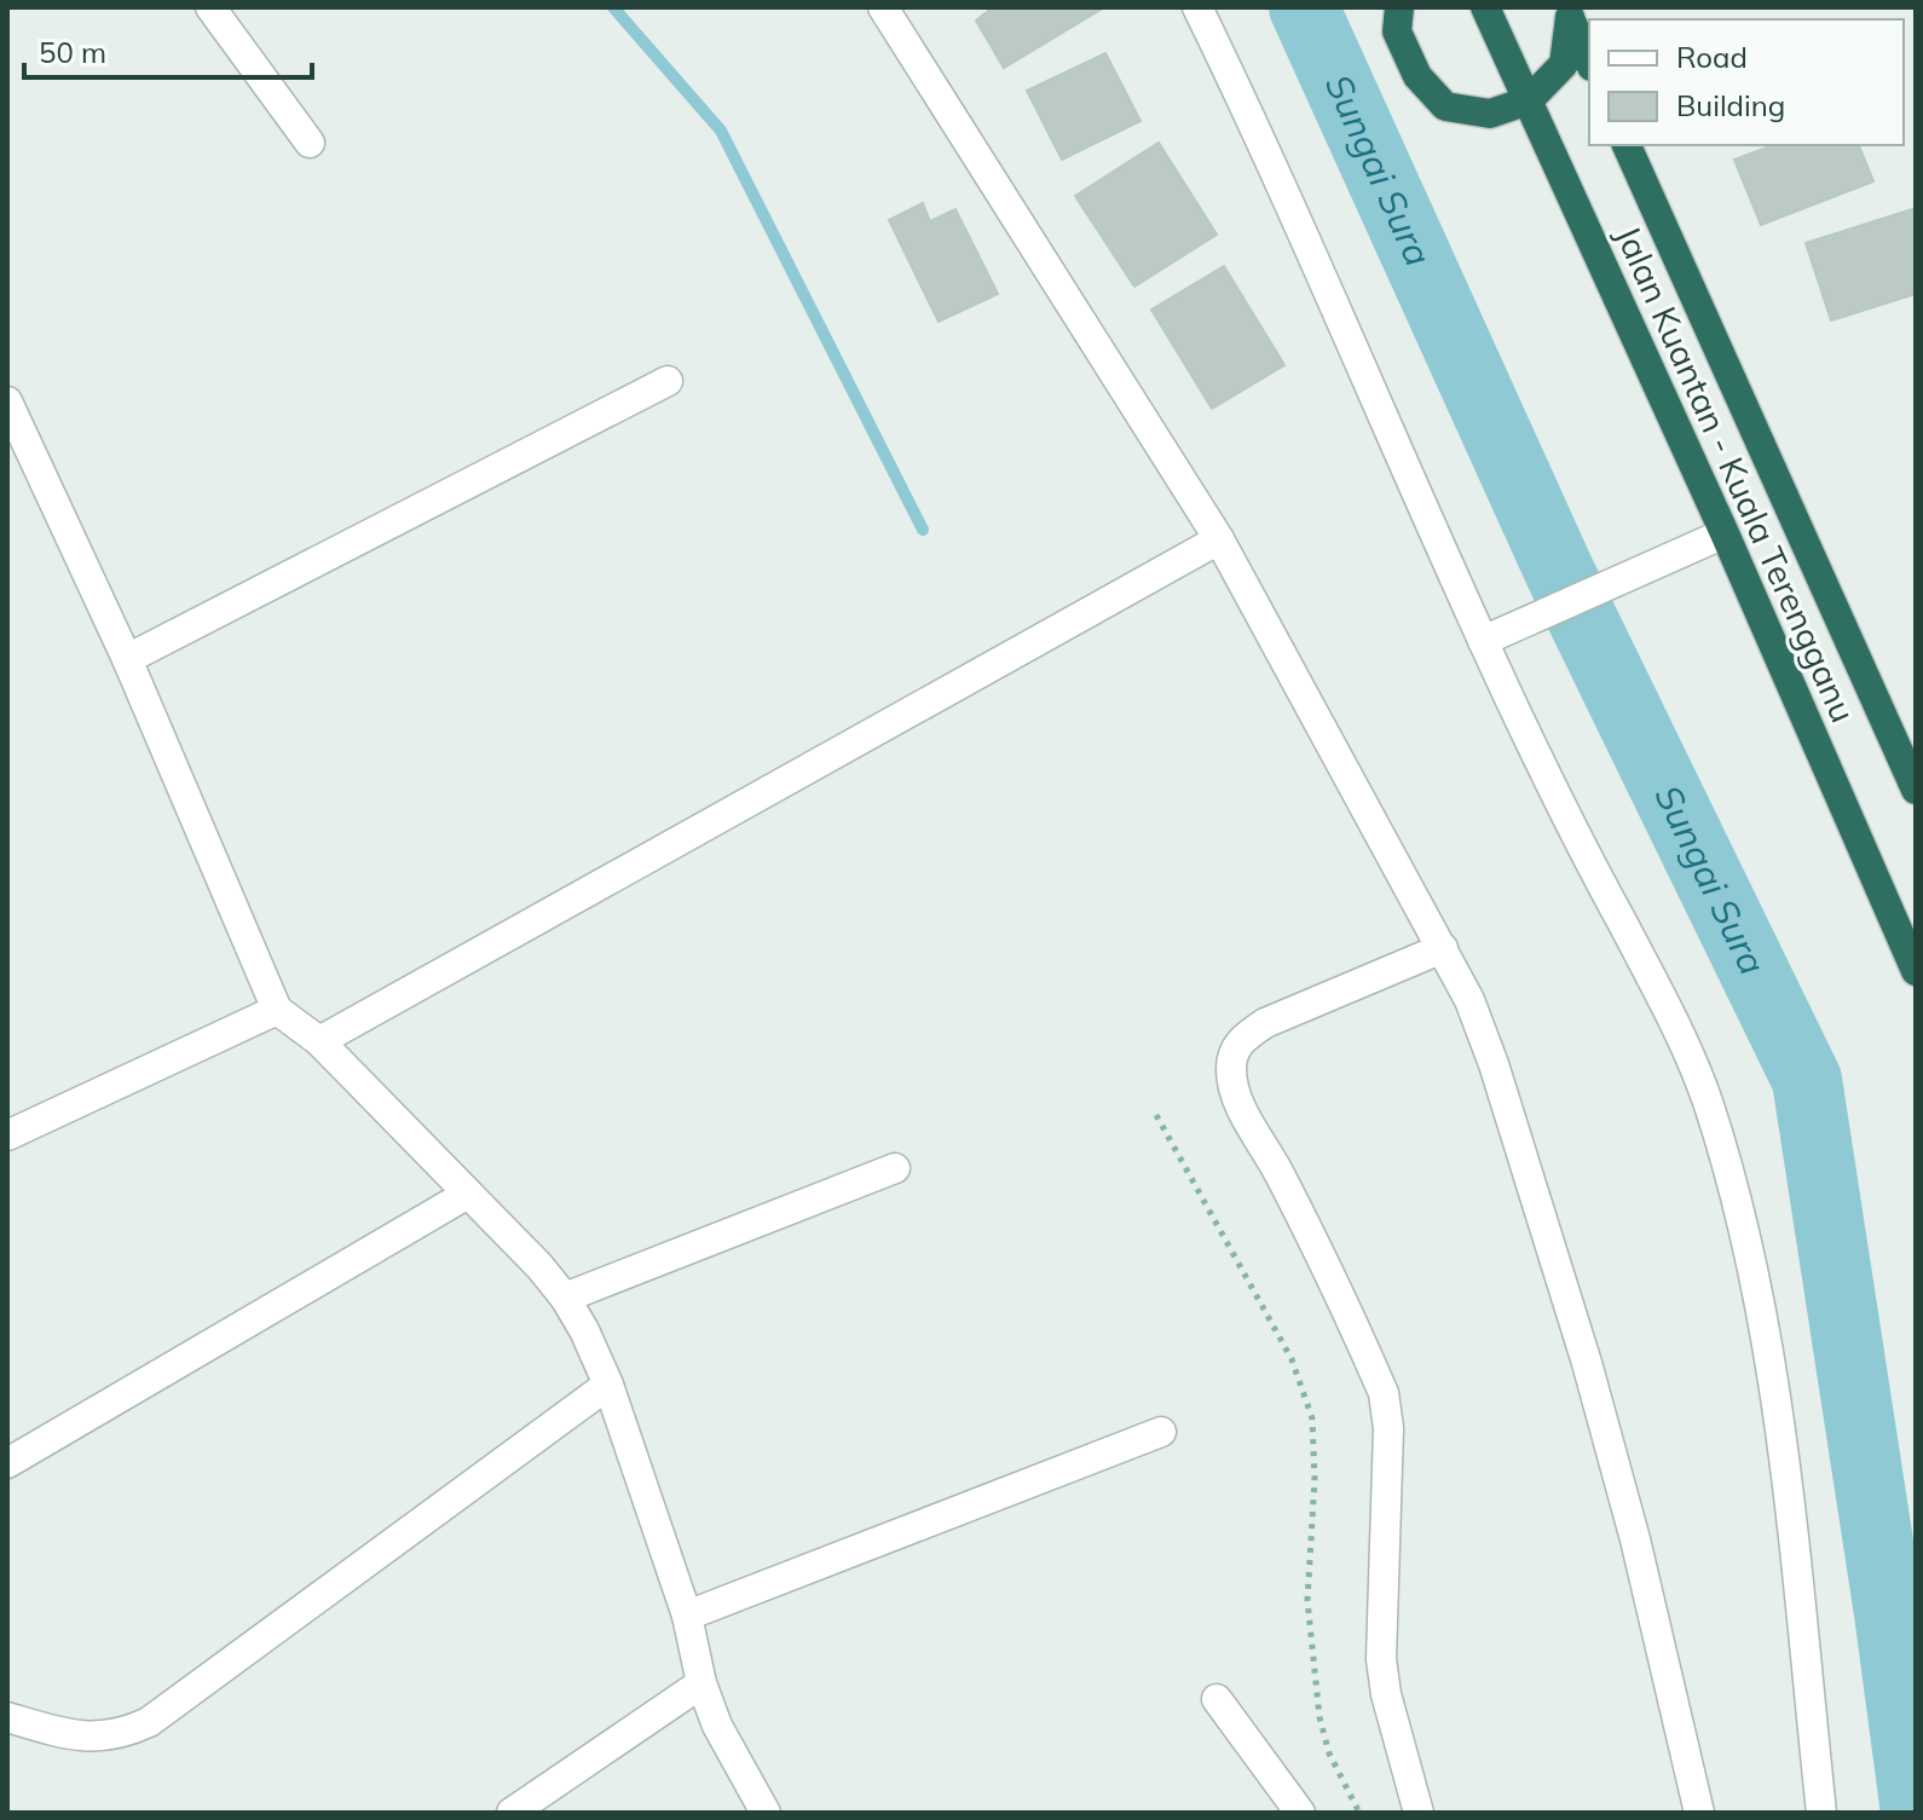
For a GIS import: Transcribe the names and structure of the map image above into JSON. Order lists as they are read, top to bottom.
{
  "streets": {
    "highway": ["Jalan Kuantan - Kuala Terengganu"]
  },
  "water": ["Sungai Sura"],
  "legend": ["Road", "Building"],
  "scale_bar": "50 m"
}
